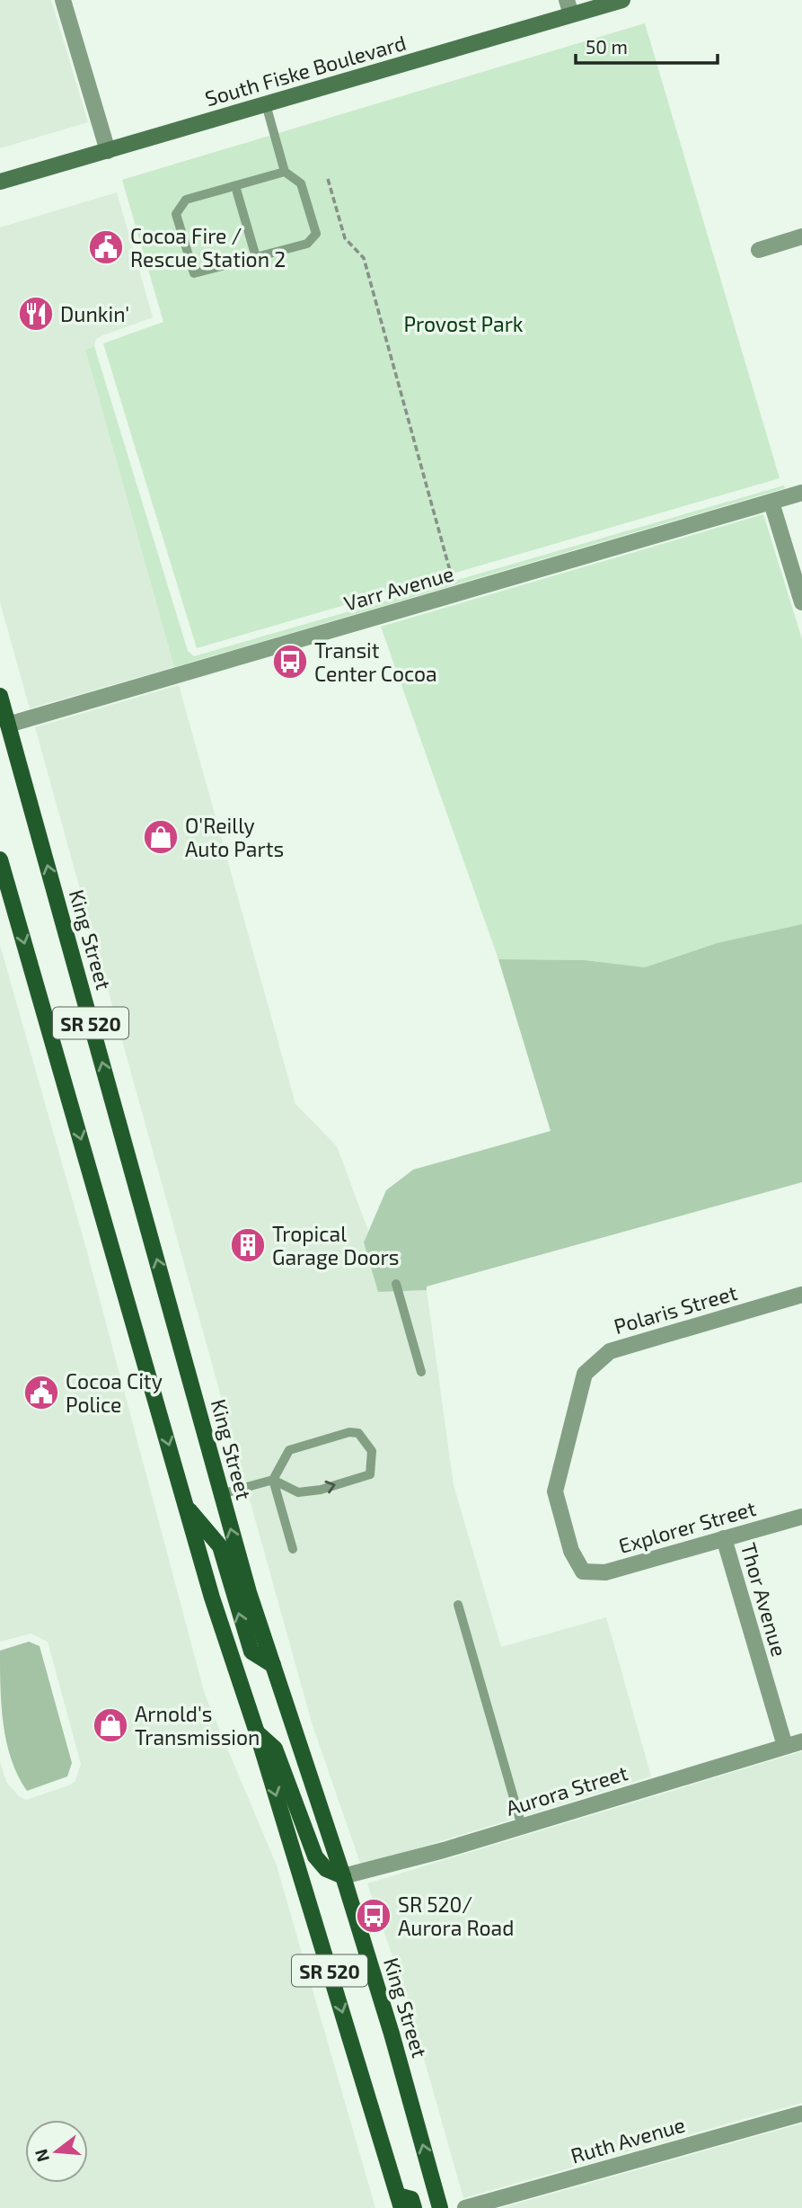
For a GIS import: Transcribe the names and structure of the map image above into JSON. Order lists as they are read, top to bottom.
{
  "streets": {
    "main road": ["South Fiske Boulevard", "King Street", "SR 520"],
    "street": [
      "Varr Avenue",
      "Polaris Street",
      "Explorer Street",
      "Thor Avenue",
      "Aurora Street",
      "Ruth Avenue"
    ]
  },
  "crossings": [
    ["Varr Avenue", "King Street"],
    ["King Street", "Aurora Street"],
    ["Polaris Street", "Explorer Street"],
    ["Explorer Street", "Thor Avenue"],
    ["Thor Avenue", "Aurora Street"]
  ],
  "parks": ["Provost Park"],
  "places": {
    "public building": ["Cocoa Fire / Rescue Station 2", "Cocoa City Police"],
    "restaurant": ["Dunkin'"],
    "bus stop": ["Transit Center Cocoa", "SR 520/ Aurora Road"],
    "shop": ["O'Reilly Auto Parts", "Arnold's Transmission"],
    "building": ["Tropical Garage Doors"]
  },
  "scale_bar": "50 m",
  "north": "left"
}
